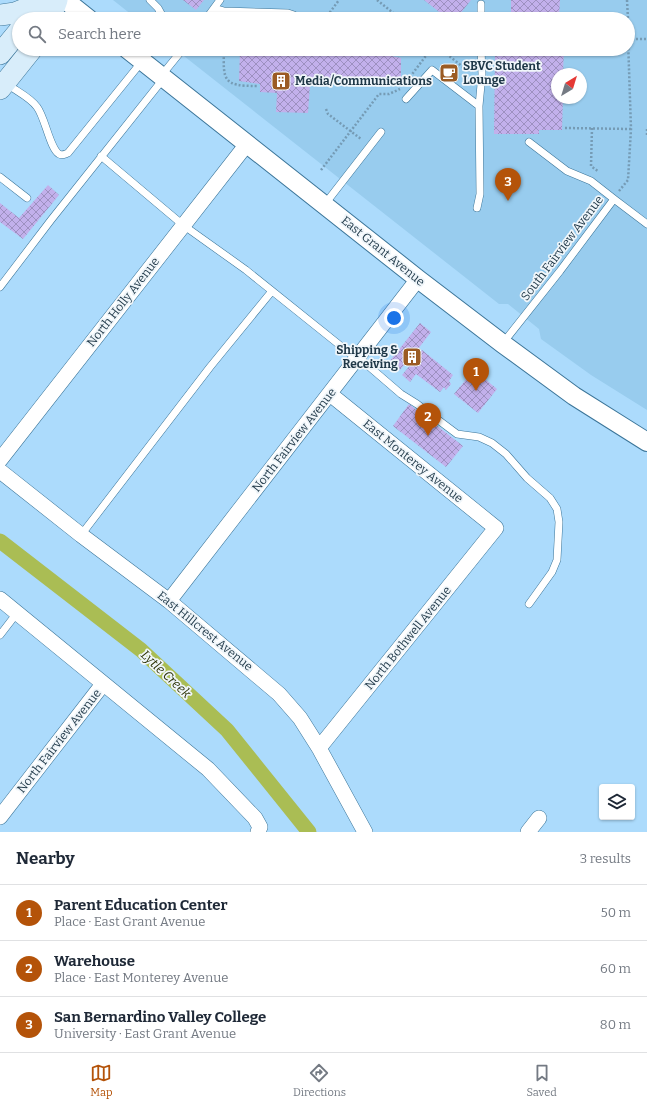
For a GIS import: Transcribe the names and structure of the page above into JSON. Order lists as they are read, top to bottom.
{
  "streets": {
    "street": [
      "East Grant Avenue",
      "North Holly Avenue",
      "North Fairview Avenue",
      "East Monterey Avenue",
      "East Hillcrest Avenue",
      "North Bothwell Avenue"
    ],
    "lane": ["South Fairview Avenue"]
  },
  "crossings": [
    ["South Fairview Avenue", "East Grant Avenue"],
    ["East Grant Avenue", "North Holly Avenue"],
    ["East Grant Avenue", "North Fairview Avenue"],
    ["North Fairview Avenue", "East Monterey Avenue"],
    ["North Fairview Avenue", "East Hillcrest Avenue"],
    ["East Monterey Avenue", "North Bothwell Avenue"],
    ["East Hillcrest Avenue", "North Bothwell Avenue"]
  ],
  "water": ["Lytle Creek"],
  "places": {
    "cafe": ["SBVC Student Lounge"],
    "building": ["Media/Communications", "Shipping & Receiving"]
  },
  "north": "top right",
  "page": {
    "search": "Search here",
    "pins": ["3", "1", "2"],
    "heading": ["Nearby", "3 results"],
    "list": [
      {
        "mark": "1",
        "name": "Parent Education Center",
        "note": "Place · East Grant Avenue",
        "value": "50 m"
      },
      {
        "mark": "2",
        "name": "Warehouse",
        "note": "Place · East Monterey Avenue",
        "value": "60 m"
      },
      {
        "mark": "3",
        "name": "San Bernardino Valley College",
        "note": "University · East Grant Avenue",
        "value": "80 m"
      }
    ],
    "nav": ["Map", "Directions", "Saved"]
  }
}
